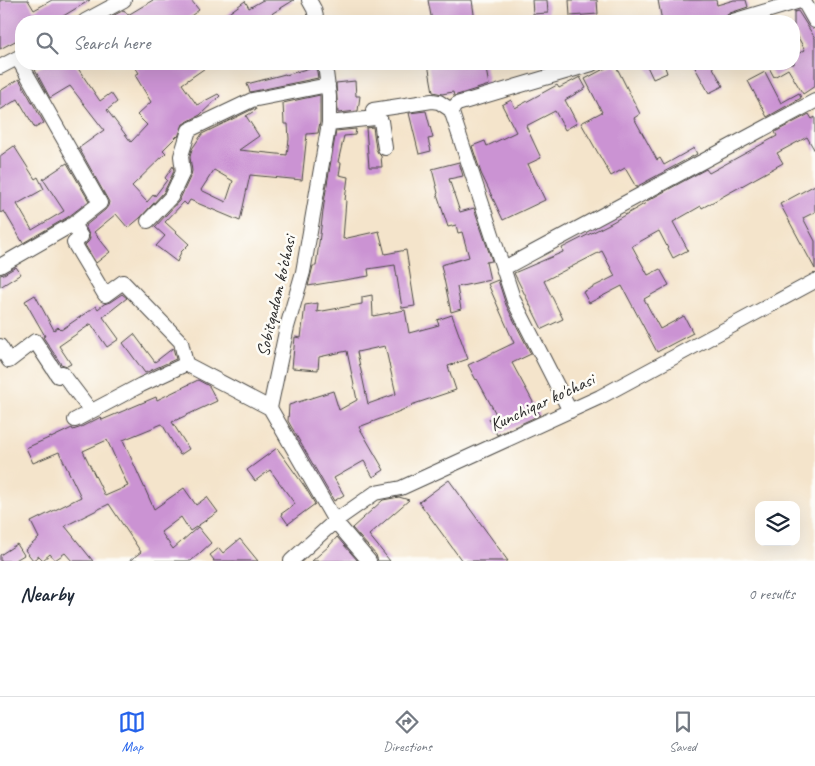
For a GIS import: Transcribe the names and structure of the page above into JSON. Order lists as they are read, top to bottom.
{
  "streets": {
    "street": ["Sobitqadam ko'chasi", "Kunchiqar ko'chasi"]
  },
  "page": {
    "search": "Search here",
    "heading": ["Nearby", "0 results"],
    "nav": ["Map", "Directions", "Saved"]
  }
}
